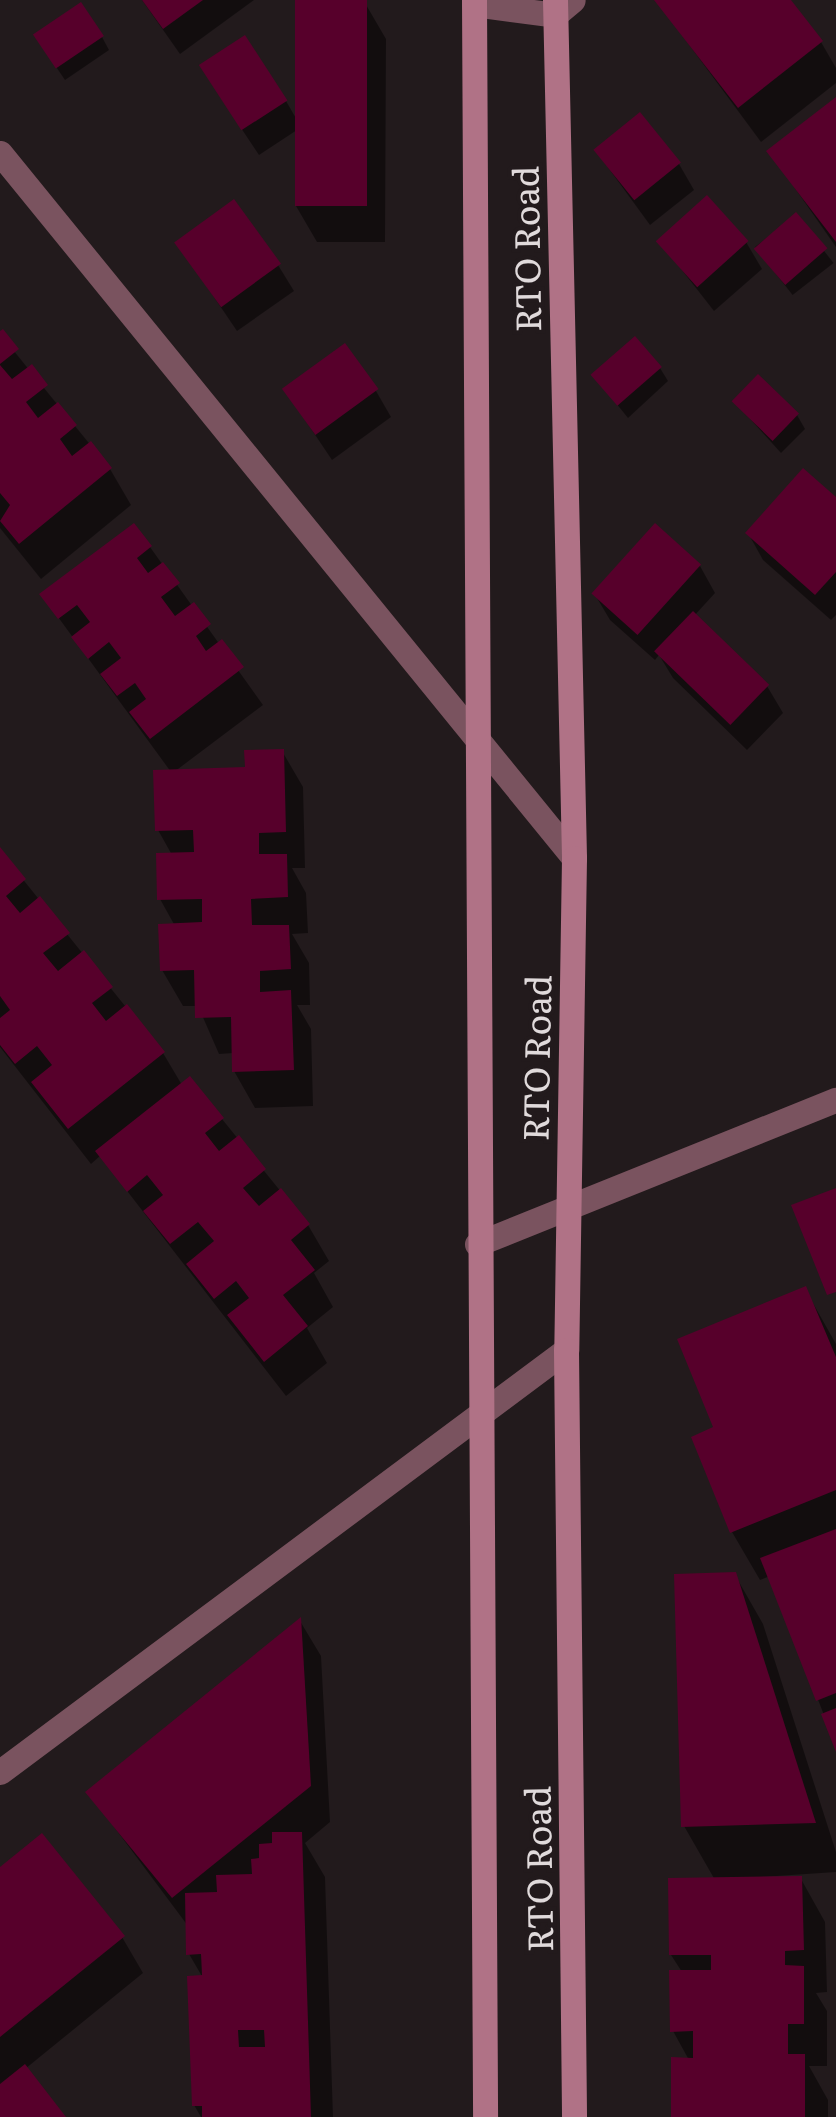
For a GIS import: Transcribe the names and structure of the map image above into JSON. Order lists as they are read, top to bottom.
{
  "streets": {
    "street": ["RTO Road"]
  }
}
